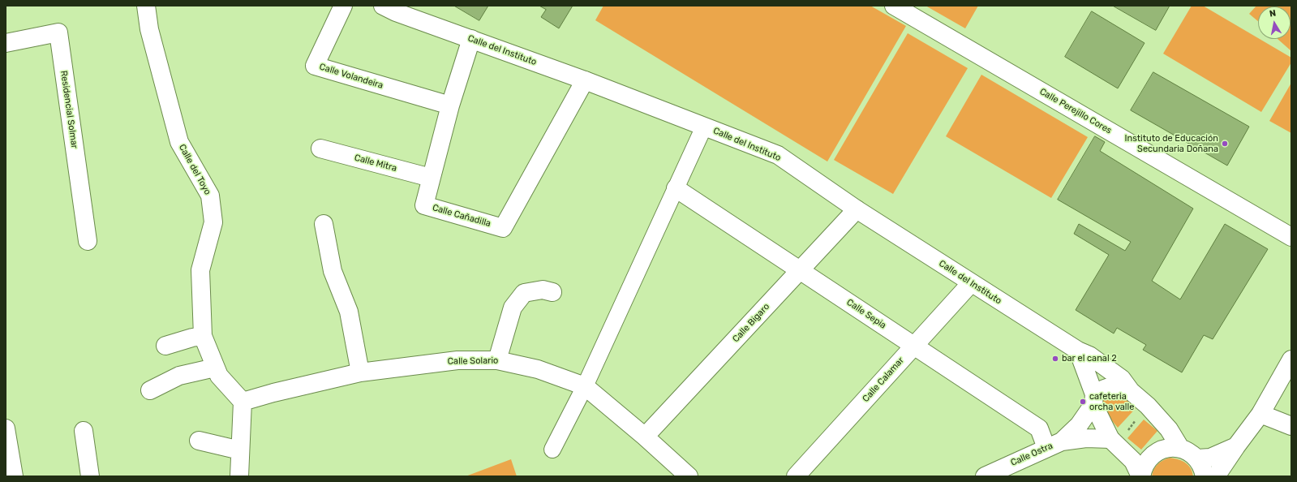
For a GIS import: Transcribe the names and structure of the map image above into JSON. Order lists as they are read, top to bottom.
{
  "streets": {
    "street": [
      "Calle del Instituto",
      "Calle Volandeira",
      "Residencial Solmar",
      "Calle Perejillo Cores",
      "Calle Mitra",
      "Calle del Toyo",
      "Calle Cañadilla",
      "Calle Sepia",
      "Calle Bigaro",
      "Calle Solario",
      "Calle Calamar",
      "Calle Ostra"
    ]
  },
  "crossings": [
    ["Calle del Instituto", "Calle Cañadilla"],
    ["Calle del Instituto", "Calle Bigaro"],
    ["Calle del Instituto", "Calle Calamar"],
    ["Calle del Instituto", "Calle Ostra"],
    ["Calle Volandeira", "Calle Cañadilla"],
    ["Calle Mitra", "Calle Cañadilla"],
    ["Calle del Toyo", "Calle Solario"],
    ["Calle Sepia", "Calle Bigaro"],
    ["Calle Sepia", "Calle Calamar"],
    ["Calle Sepia", "Calle Ostra"],
    ["Calle Bigaro", "Calle Solario"]
  ],
  "places": ["Instituto de Educación Secundaria Doñana", "bar el canal 2", "cafeteria orcha valle"],
  "north": "top"
}
